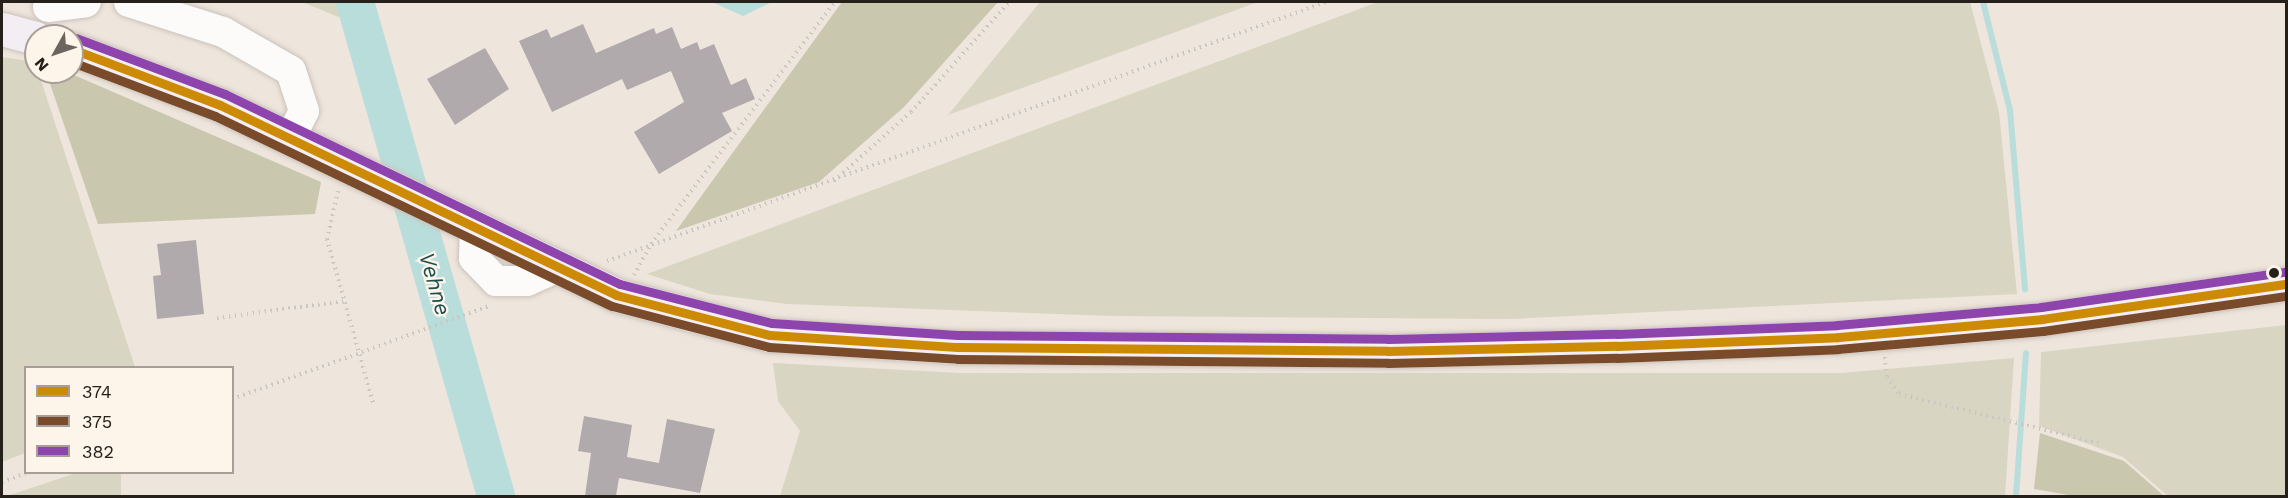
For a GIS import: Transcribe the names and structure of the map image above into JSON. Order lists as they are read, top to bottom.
{
  "water": ["Vehne"],
  "lines": ["transit line 382", "transit line 374", "transit line 375"],
  "legend": ["374", "375", "382"],
  "north": "bottom left"
}
